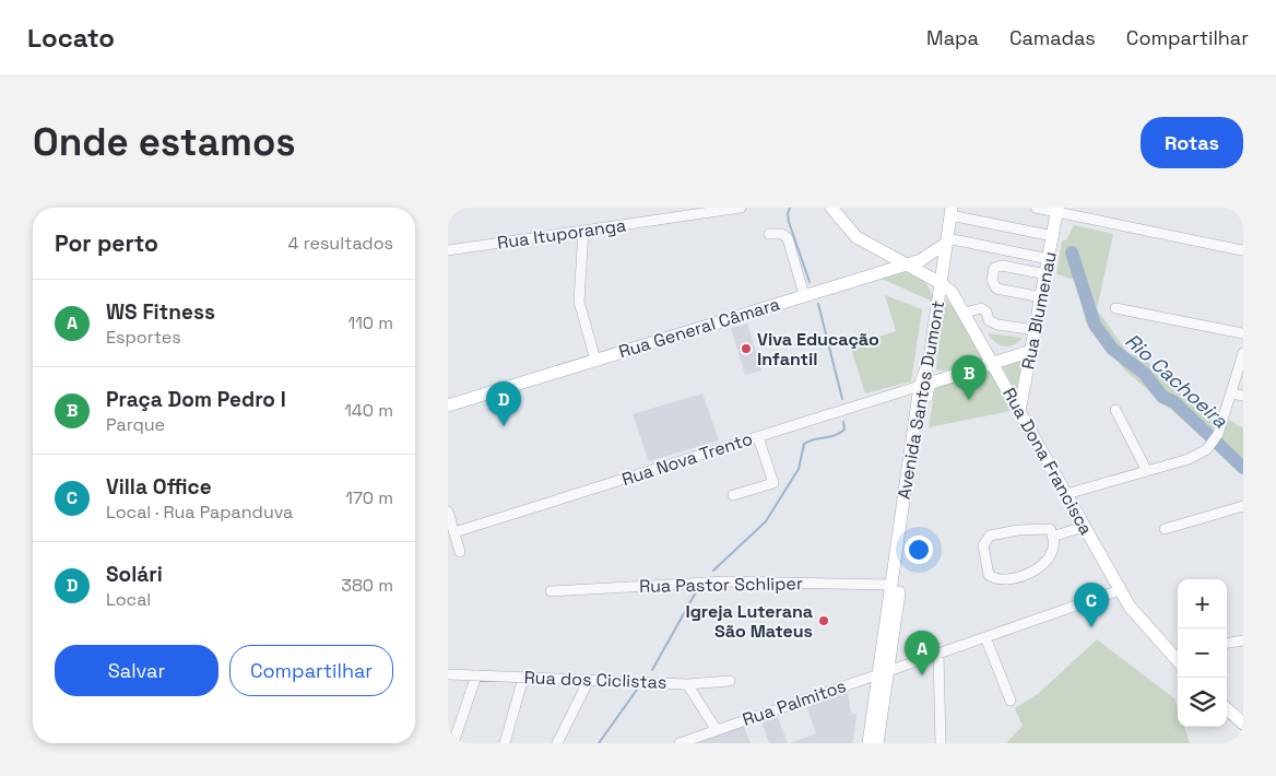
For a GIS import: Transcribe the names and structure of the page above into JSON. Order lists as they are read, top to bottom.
{
  "streets": {
    "main road": [
      "Rua Blumenau",
      "Rua General Câmara",
      "Avenida Santos Dumont",
      "Rua Nova Trento",
      "Rua Dona Francisca"
    ],
    "street": [
      "Rua Ituporanga",
      "Rua Pastor Schliper",
      "Rua dos Ciclistas",
      "Rua Palmitos"
    ]
  },
  "crossings": [
    ["Rua Blumenau", "Rua Nova Trento"],
    ["Rua Blumenau", "Rua Dona Francisca"],
    ["Rua General Câmara", "Avenida Santos Dumont"],
    ["Rua General Câmara", "Rua Dona Francisca"],
    ["Avenida Santos Dumont", "Rua Nova Trento"],
    ["Avenida Santos Dumont", "Rua Dona Francisca"],
    ["Avenida Santos Dumont", "Rua Pastor Schliper"],
    ["Avenida Santos Dumont", "Rua Palmitos"],
    ["Rua Nova Trento", "Rua Dona Francisca"],
    ["Rua Dona Francisca", "Rua Palmitos"],
    ["Rua dos Ciclistas", "Rua Palmitos"]
  ],
  "water": ["Rio Cachoeira"],
  "places": ["Viva Educação Infantil", "Igreja Luterana São Mateus"],
  "page": {
    "header": "Locato",
    "nav": ["Mapa", "Camadas", "Compartilhar"],
    "buttons": [
      "Rotas",
      ["Salvar", "Compartilhar"]
    ],
    "title": "Onde estamos",
    "heading": ["Por perto", "4 resultados"],
    "list": [
      {
        "mark": "A",
        "name": "WS Fitness",
        "note": "Esportes",
        "value": "110 m"
      },
      {
        "mark": "B",
        "name": "Praça Dom Pedro I",
        "note": "Parque",
        "value": "140 m"
      },
      {
        "mark": "C",
        "name": "Villa Office",
        "note": "Local · Rua Papanduva",
        "value": "170 m"
      },
      {
        "mark": "D",
        "name": "Solári",
        "note": "Local",
        "value": "380 m"
      }
    ],
    "pins": [
      "B",
      "D",
      "C",
      "A"
    ],
    "map_buttons": ["+", "−"]
  }
}
